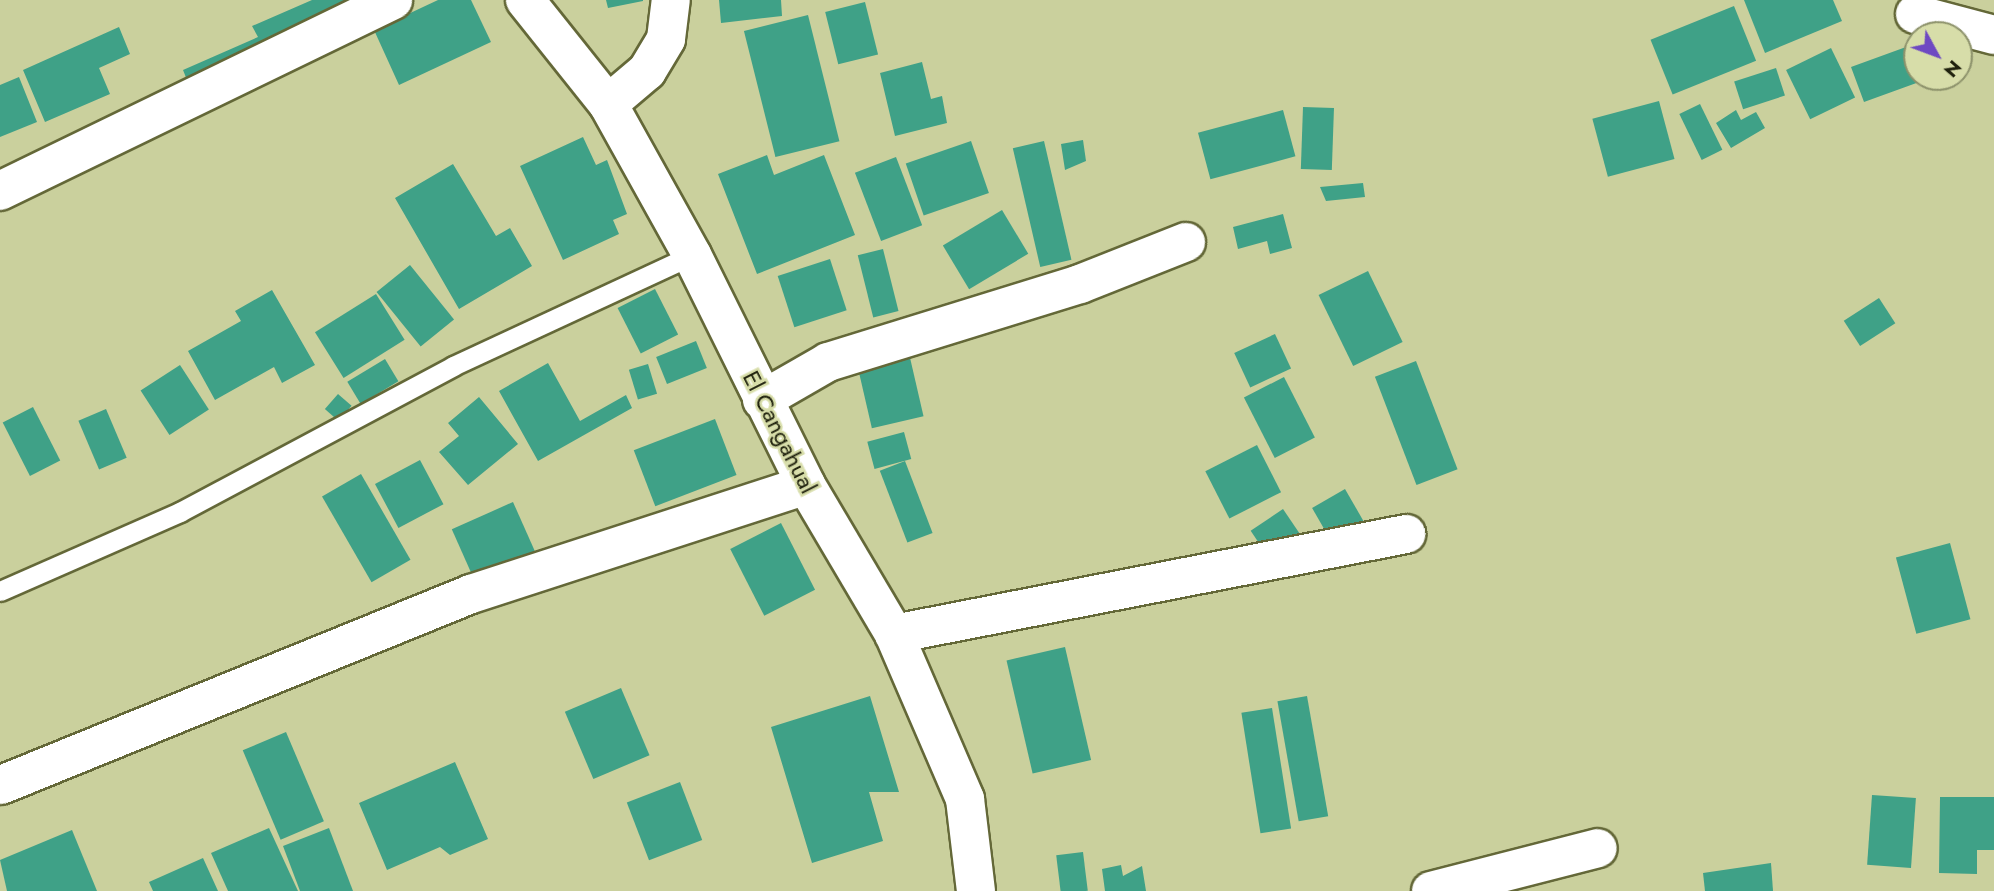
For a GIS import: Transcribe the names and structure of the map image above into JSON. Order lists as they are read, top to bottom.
{
  "streets": {
    "street": ["El Cangahual"]
  },
  "north": "bottom right"
}
